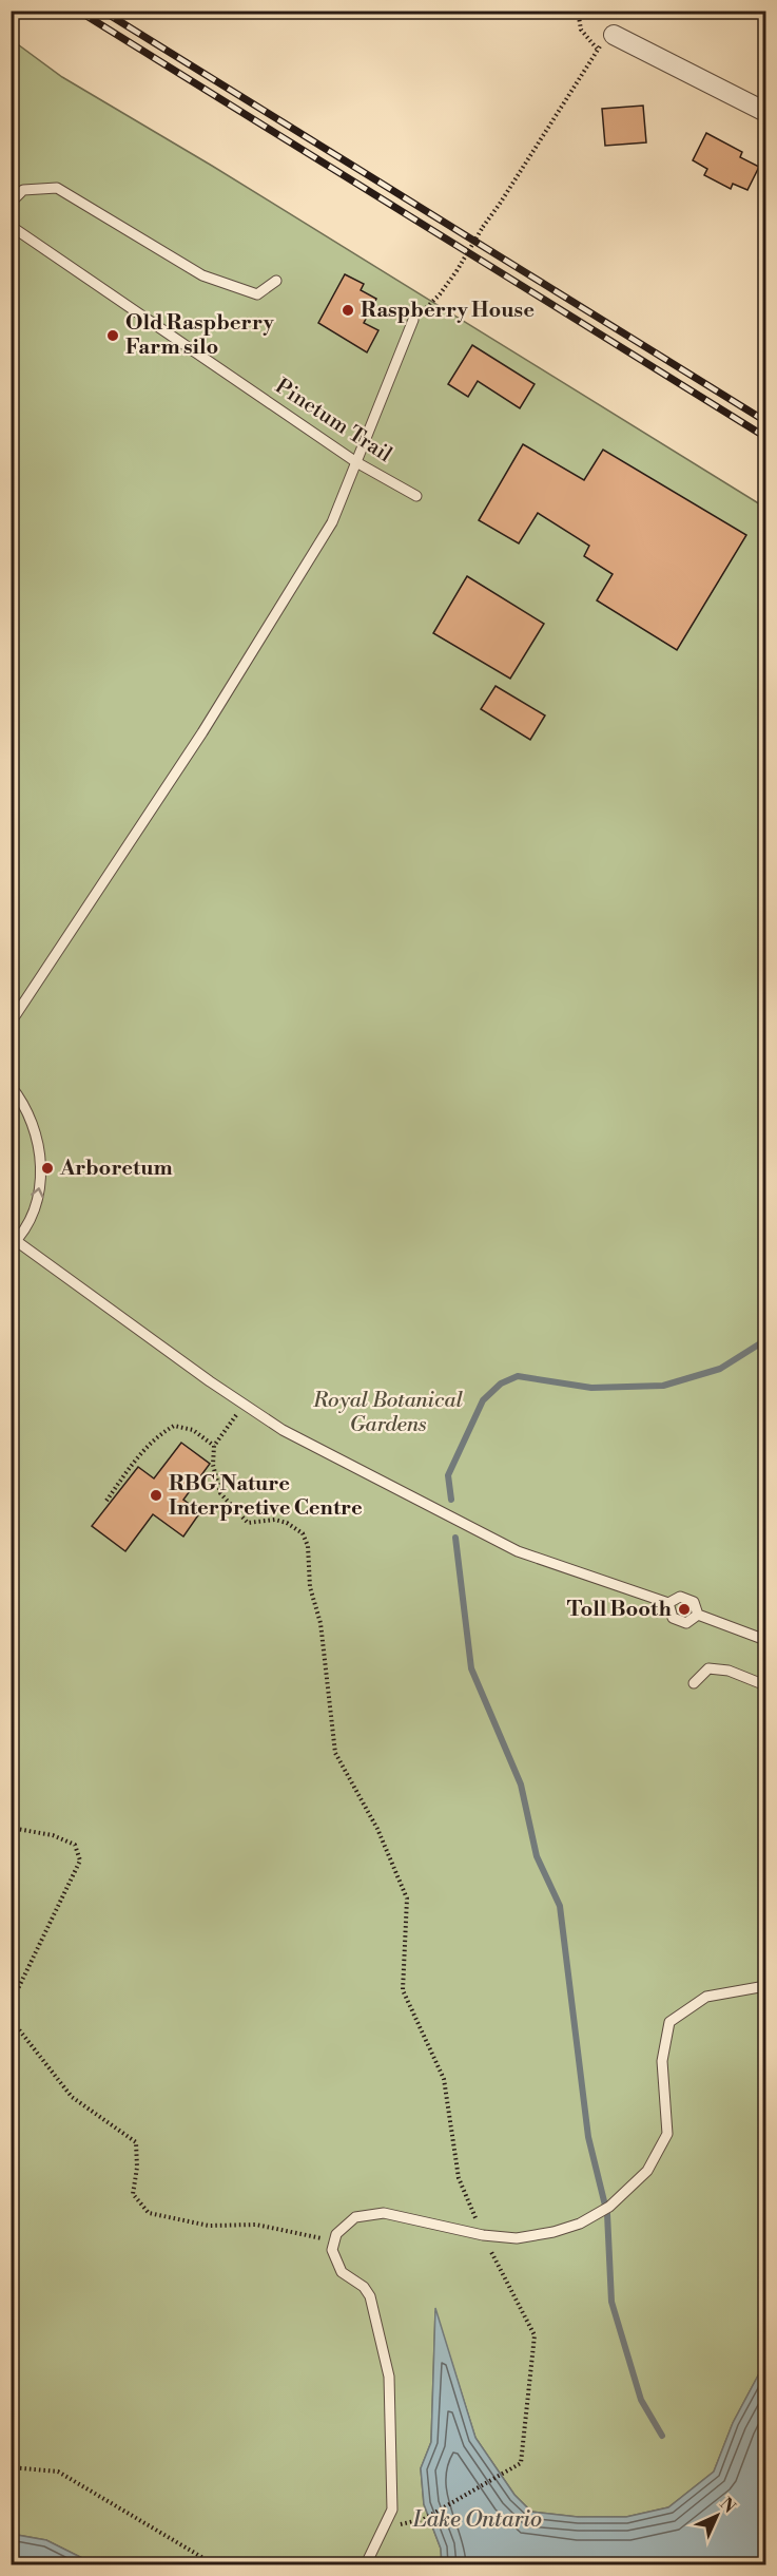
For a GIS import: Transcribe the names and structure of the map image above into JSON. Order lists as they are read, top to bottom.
{
  "streets": {
    "lane": ["Pinetum Trail"]
  },
  "water": ["Lake Ontario"],
  "parks": ["Royal Botanical Gardens"],
  "places": [
    "Raspberry House",
    "Old Raspberry Farm silo",
    "Arboretum",
    "RBG Nature Interpretive Centre",
    "Toll Booth"
  ],
  "north": "top right"
}
